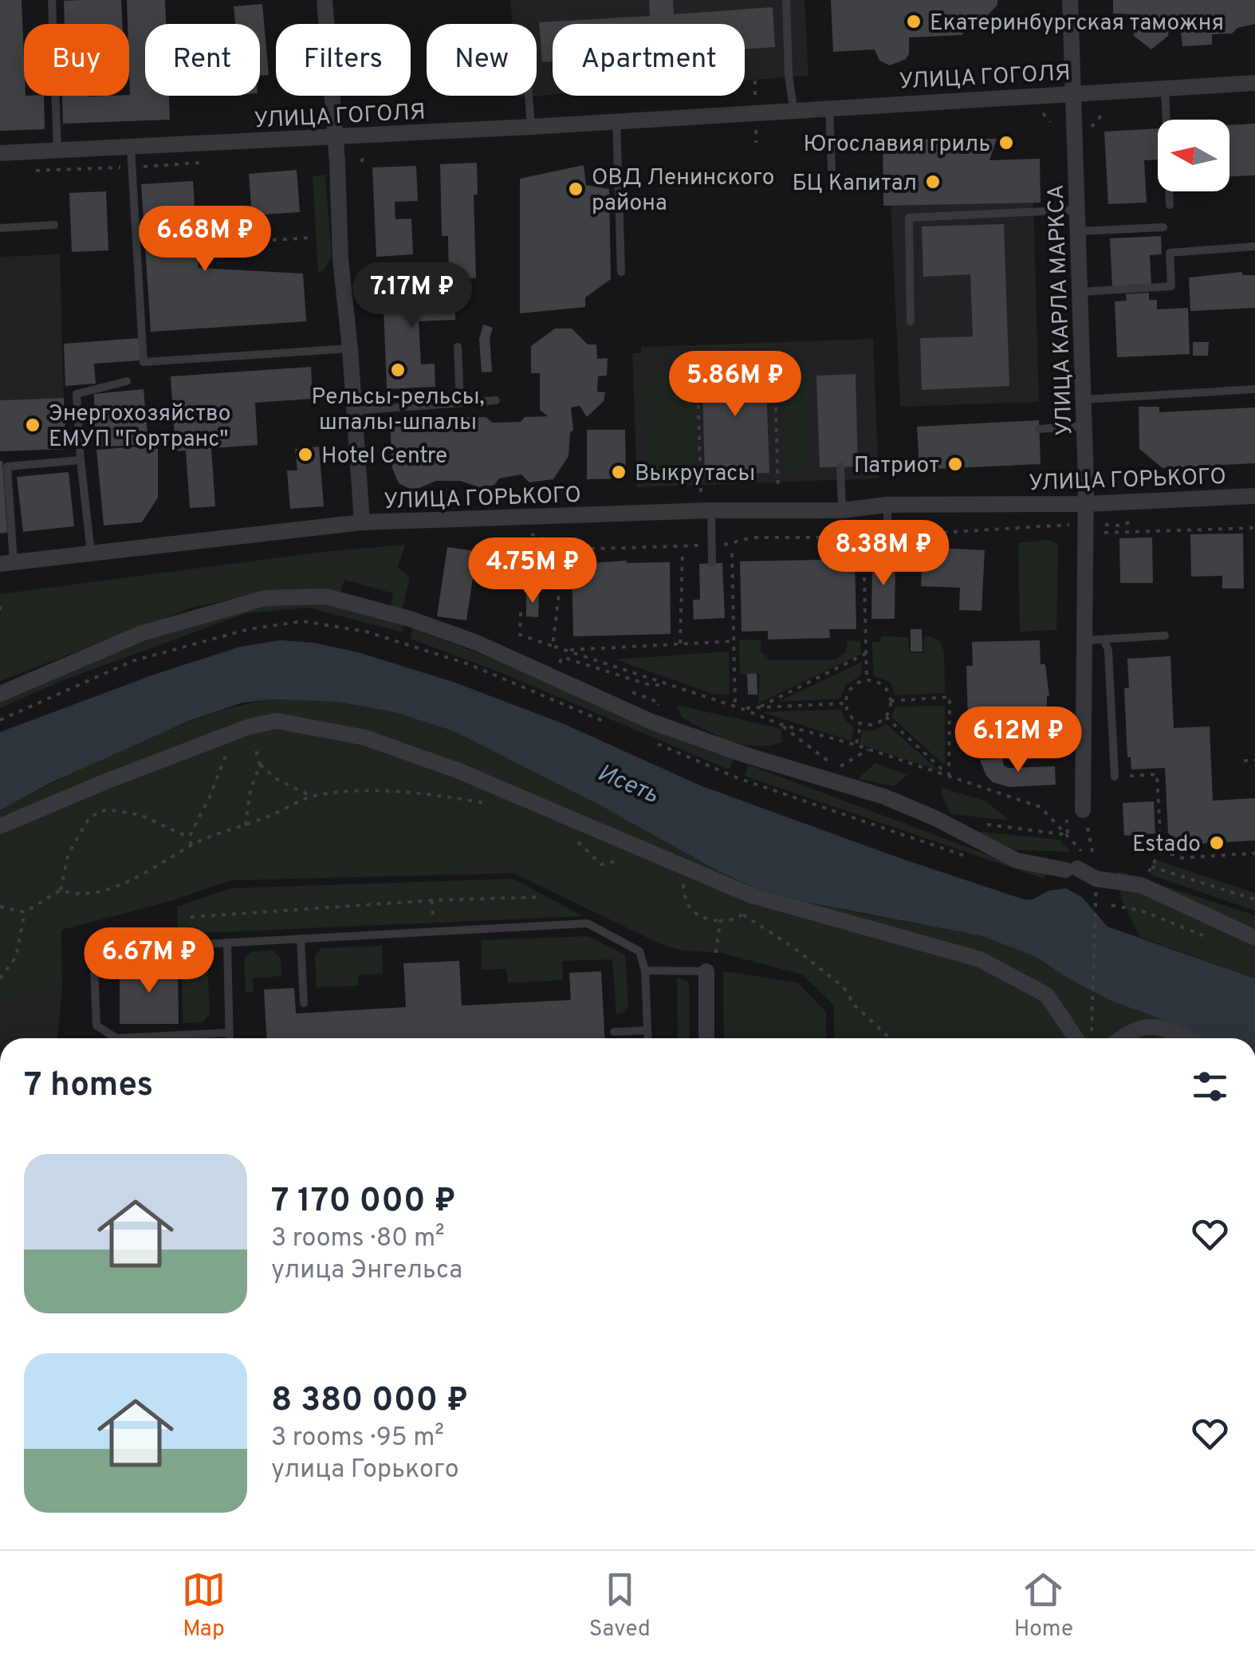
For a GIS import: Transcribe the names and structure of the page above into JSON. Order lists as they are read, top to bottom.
{
  "streets": {
    "street": ["УЛИЦА ГОГОЛЯ", "УЛИЦА КАРЛА МАРКСА", "УЛИЦА ГОРЬКОГО"]
  },
  "crossings": [
    ["УЛИЦА ГОГОЛЯ", "УЛИЦА КАРЛА МАРКСА"],
    ["УЛИЦА КАРЛА МАРКСА", "УЛИЦА ГОРЬКОГО"]
  ],
  "water": ["Исеть"],
  "places": [
    "Екатеринбургская таможня",
    "Югославия гриль",
    "БЦ Капитал",
    "ОВД Ленинского района",
    "Рельсы-рельсы, шпалы-шпалы",
    "Энергохозяйство ЕМУП \"Гортранс\"",
    "Hotel Centre",
    "Патриот",
    "Выкрутасы",
    "Estado"
  ],
  "north": "left",
  "page": {
    "chip": [
      "Buy",
      "Rent",
      "Filters",
      "New",
      "Apartment"
    ],
    "price": [
      "6.68M ₽",
      "7.17M ₽",
      "5.86M ₽",
      "8.38M ₽",
      "4.75M ₽",
      "6.12M ₽",
      "6.67M ₽"
    ],
    "heading": "7 homes",
    "list": [
      {
        "name": "7 170 000 ₽",
        "note": "3 rooms · 80 m² · улица Энгельса"
      },
      {
        "name": "8 380 000 ₽",
        "note": "3 rooms · 95 m² · улица Горького"
      }
    ],
    "tabs": ["Map", "Saved", "Home"]
  }
}
